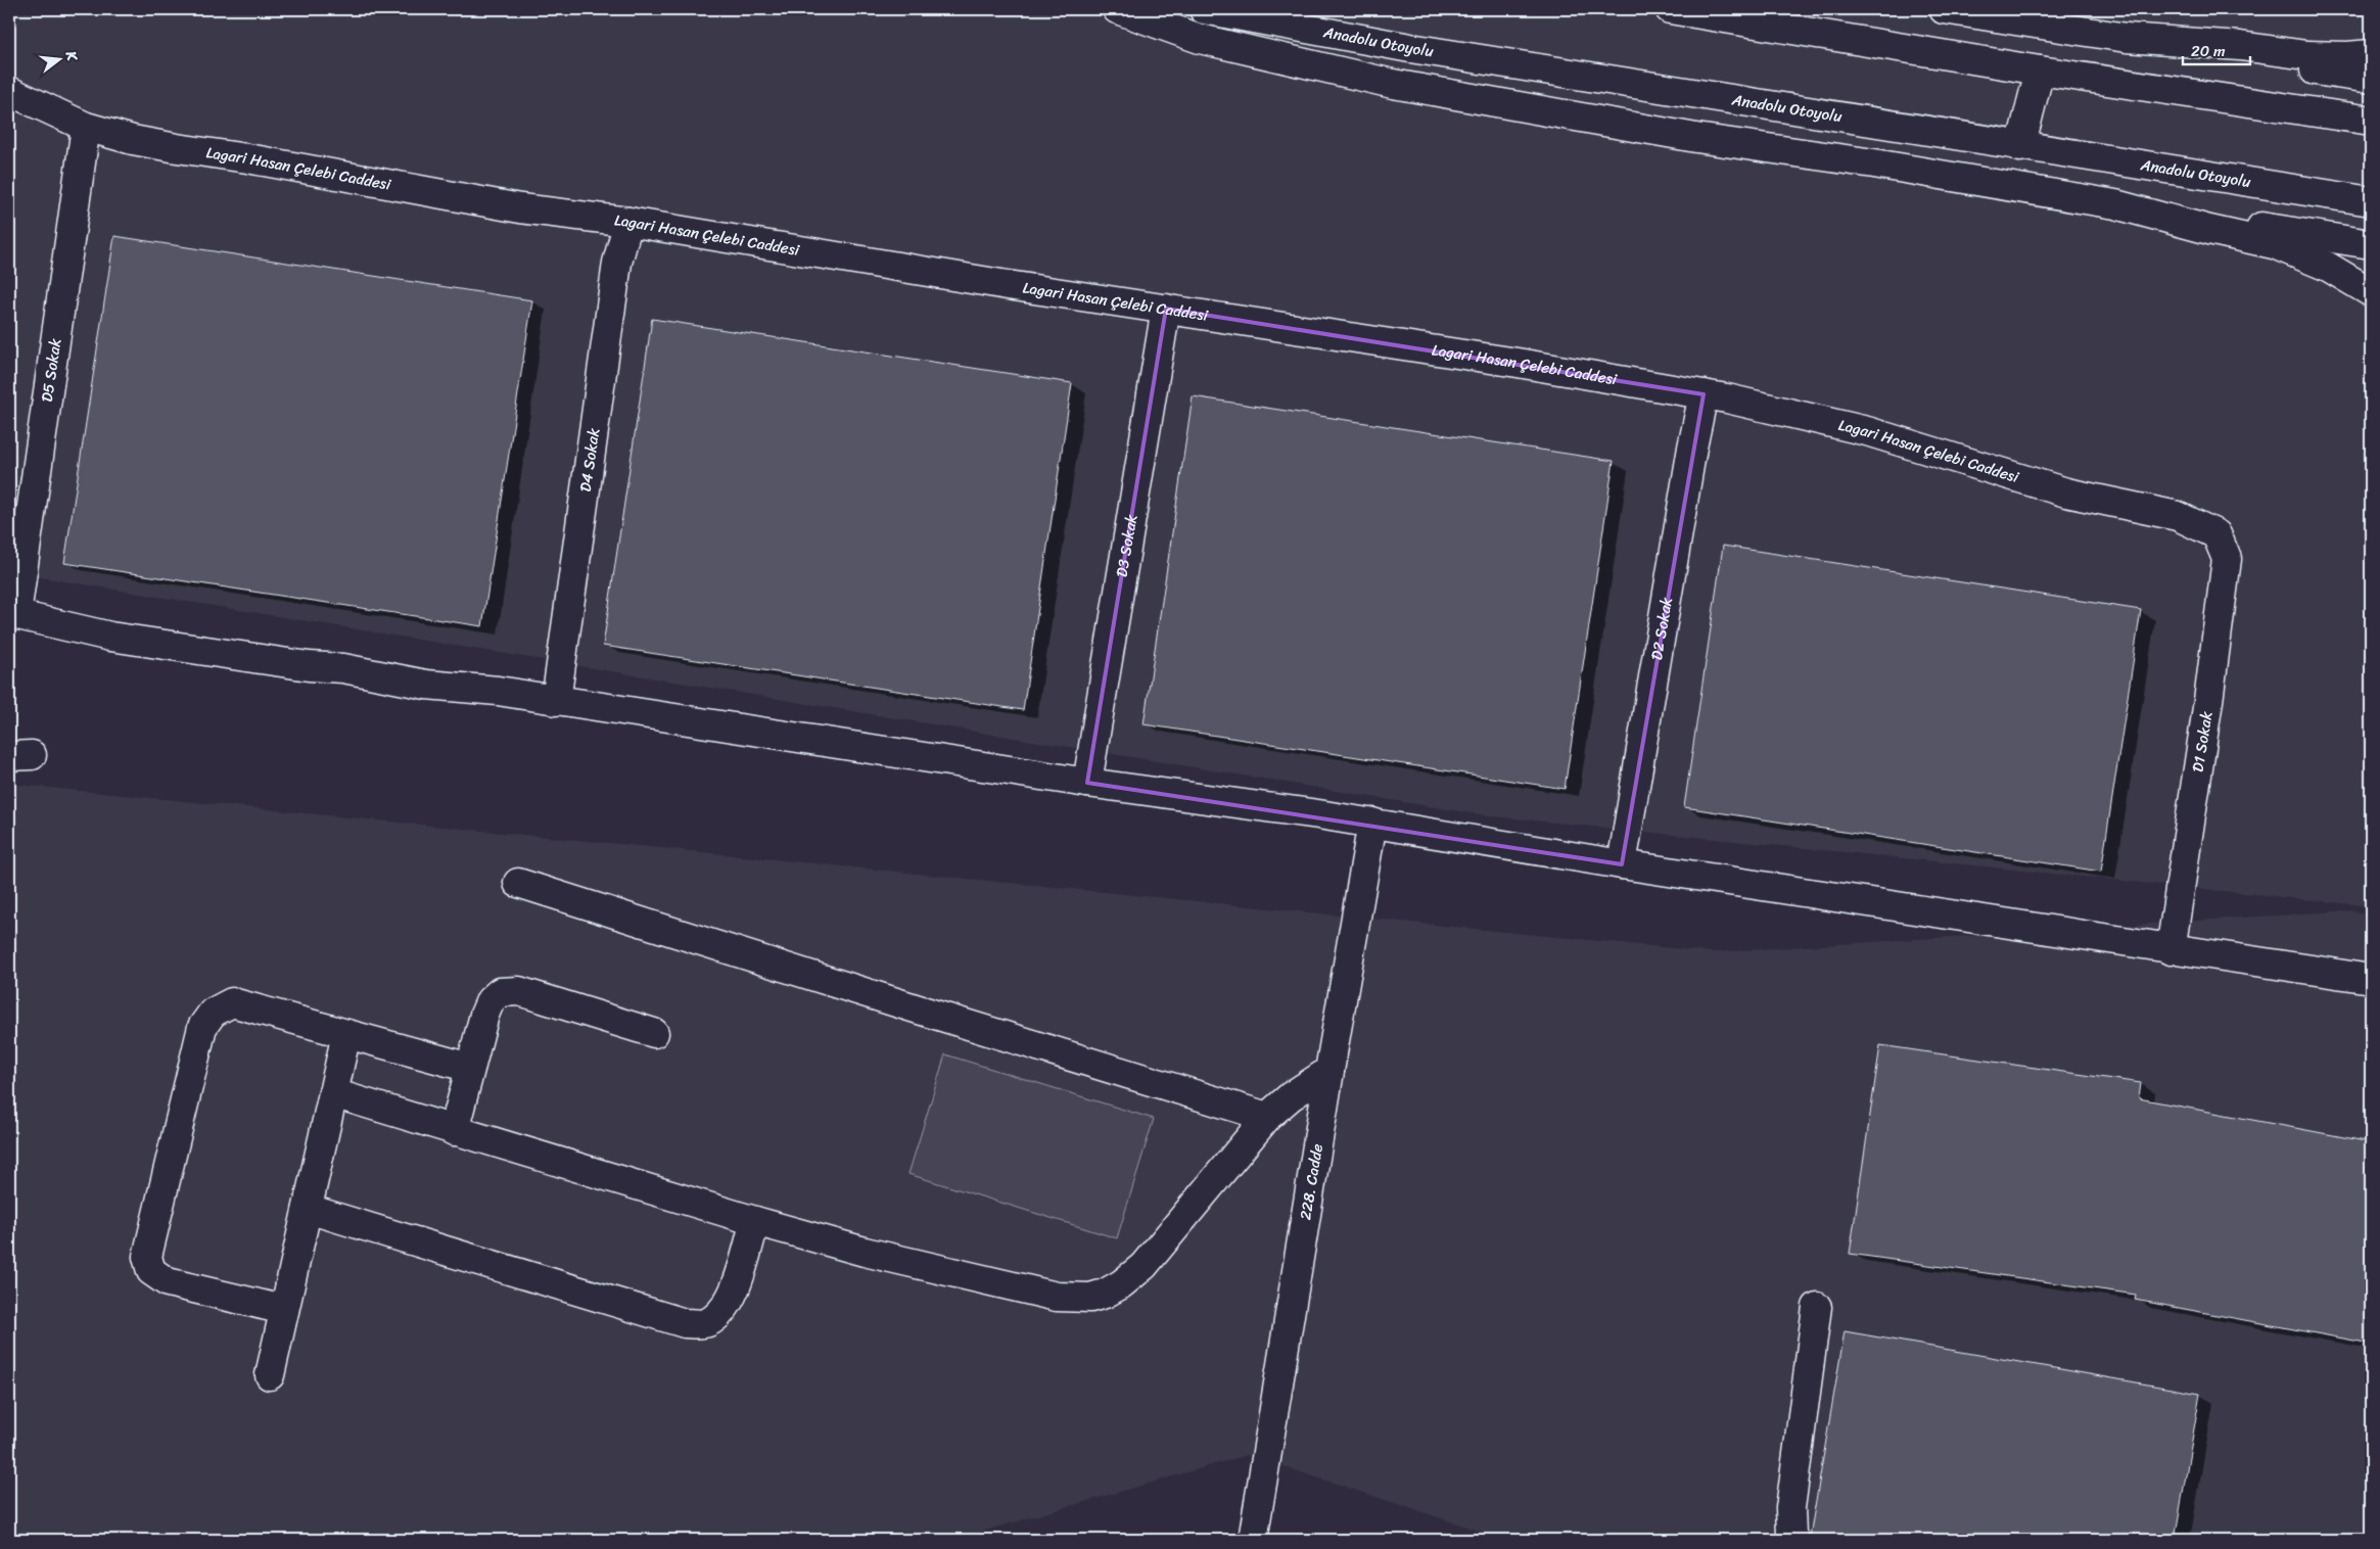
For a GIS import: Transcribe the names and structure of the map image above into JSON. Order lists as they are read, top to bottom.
{
  "streets": {
    "main road": [
      "Anadolu Otoyolu",
      "Lagari Hasan Çelebi Caddesi",
      "D5 Sokak",
      "D4 Sokak",
      "D3 Sokak",
      "D2 Sokak",
      "D1 Sokak",
      "228. Cadde"
    ]
  },
  "crossings": [
    ["Lagari Hasan Çelebi Caddesi", "D5 Sokak"],
    ["Lagari Hasan Çelebi Caddesi", "D4 Sokak"],
    ["Lagari Hasan Çelebi Caddesi", "D3 Sokak"],
    ["Lagari Hasan Çelebi Caddesi", "D2 Sokak"],
    ["Lagari Hasan Çelebi Caddesi", "D1 Sokak"]
  ],
  "scale_bar": "20 m",
  "north": "right"
}
